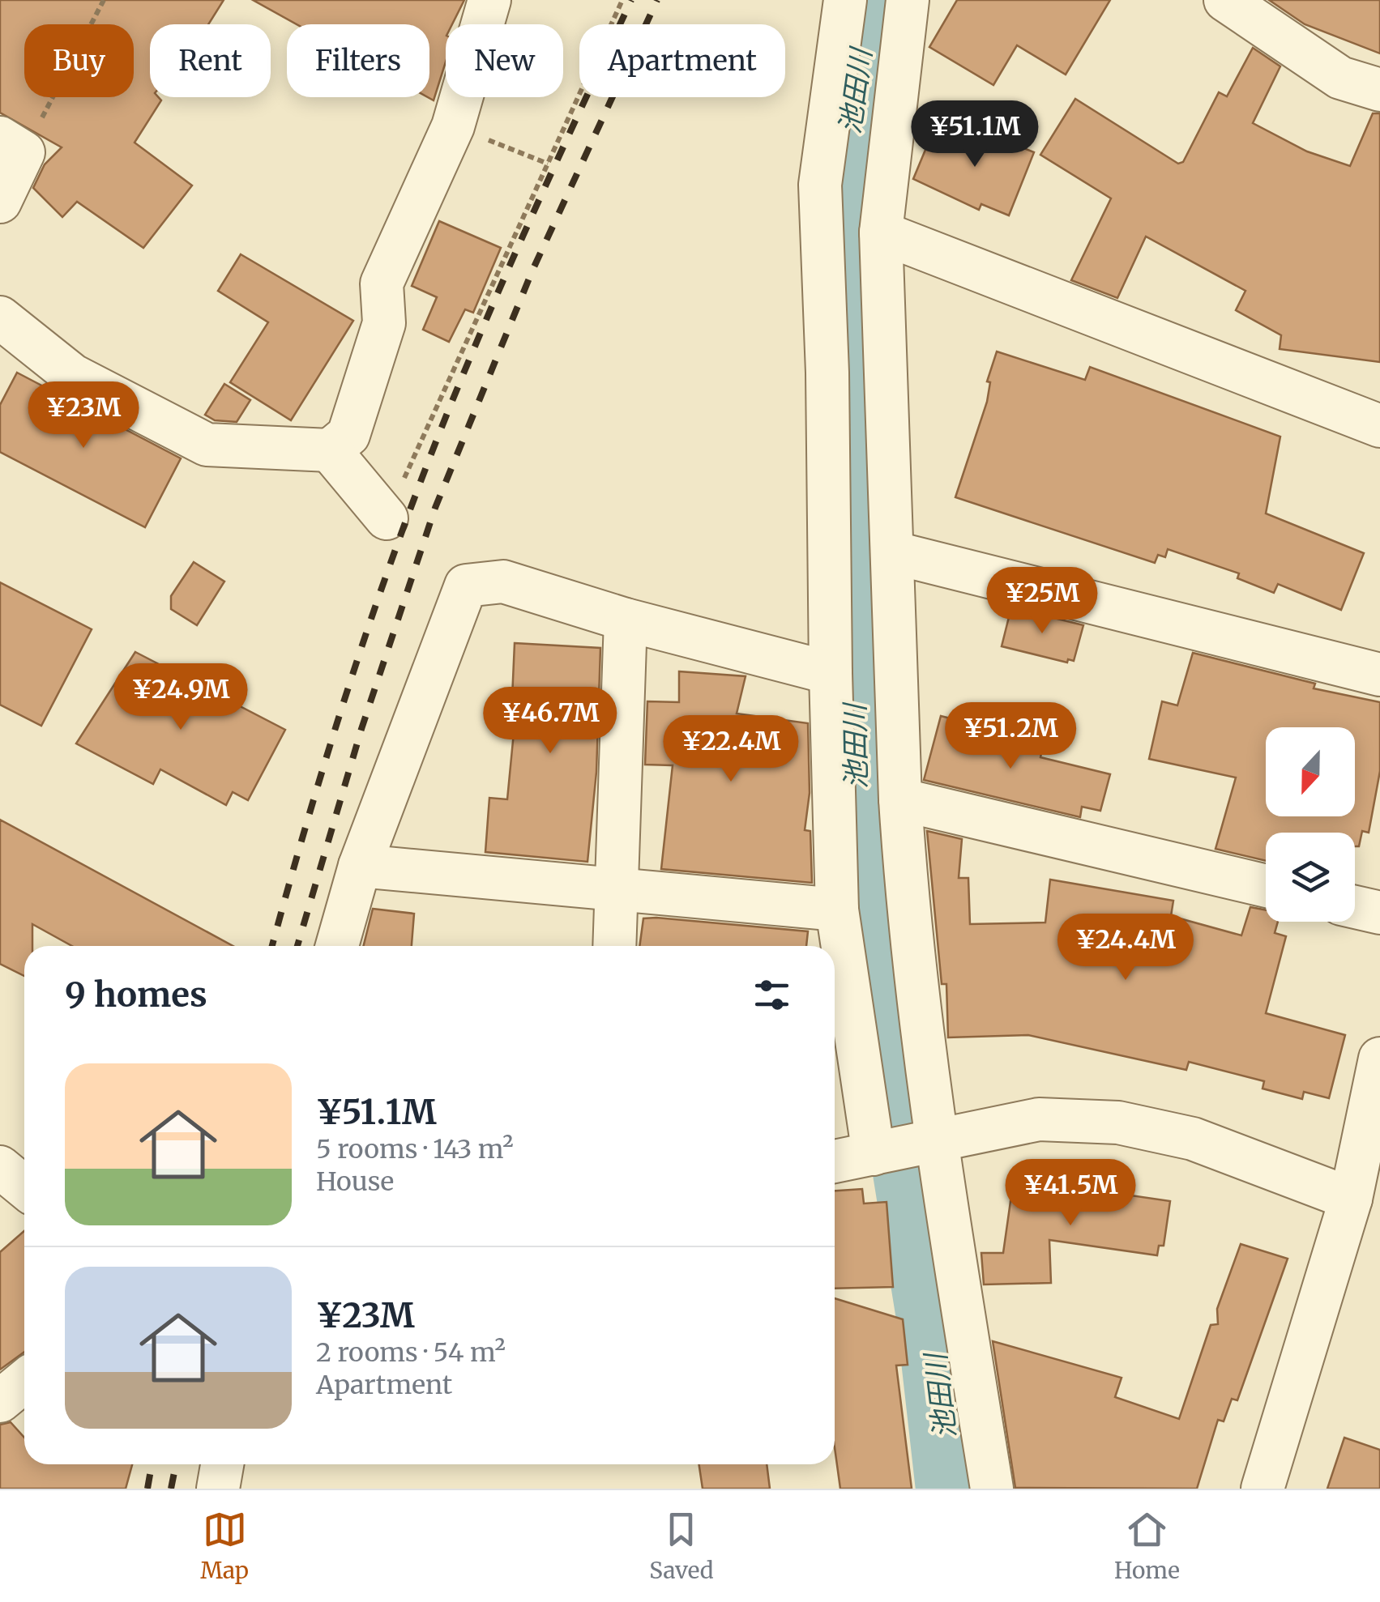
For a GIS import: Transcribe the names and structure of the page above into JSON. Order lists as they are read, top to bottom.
{
  "water": ["池田川"],
  "north": "bottom",
  "page": {
    "chip": [
      "Buy",
      "Rent",
      "Filters",
      "New",
      "Apartment"
    ],
    "price": [
      "¥51.1M",
      "¥23M",
      "¥25M",
      "¥24.9M",
      "¥46.7M",
      "¥51.2M",
      "¥22.4M",
      "¥24.4M",
      "¥41.5M"
    ],
    "heading": "9 homes",
    "list": [
      {
        "name": "¥51.1M",
        "note": "5 rooms · 143 m² · House"
      },
      {
        "name": "¥23M",
        "note": "2 rooms · 54 m² · Apartment"
      }
    ],
    "tabs": ["Map", "Saved", "Home"]
  }
}
